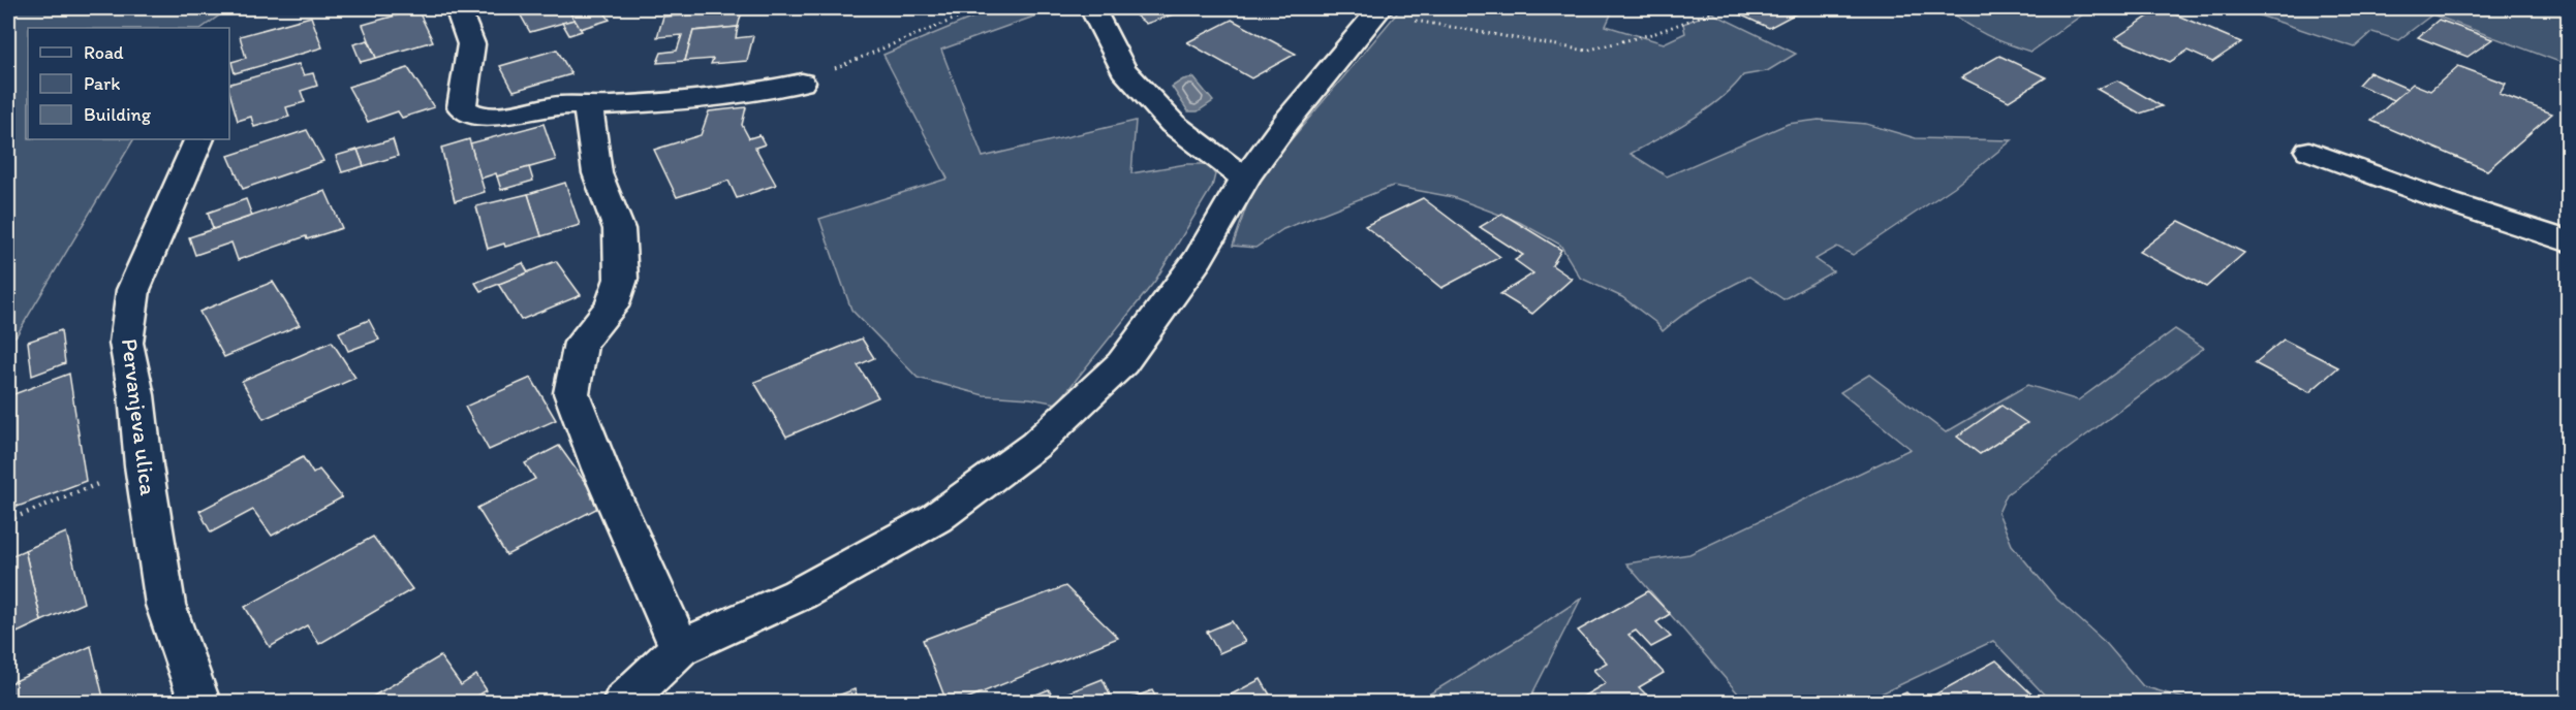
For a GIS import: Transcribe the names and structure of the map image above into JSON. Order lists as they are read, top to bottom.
{
  "streets": {
    "street": ["Pervanjeva ulica"]
  },
  "legend": ["Road", "Park", "Building"]
}
